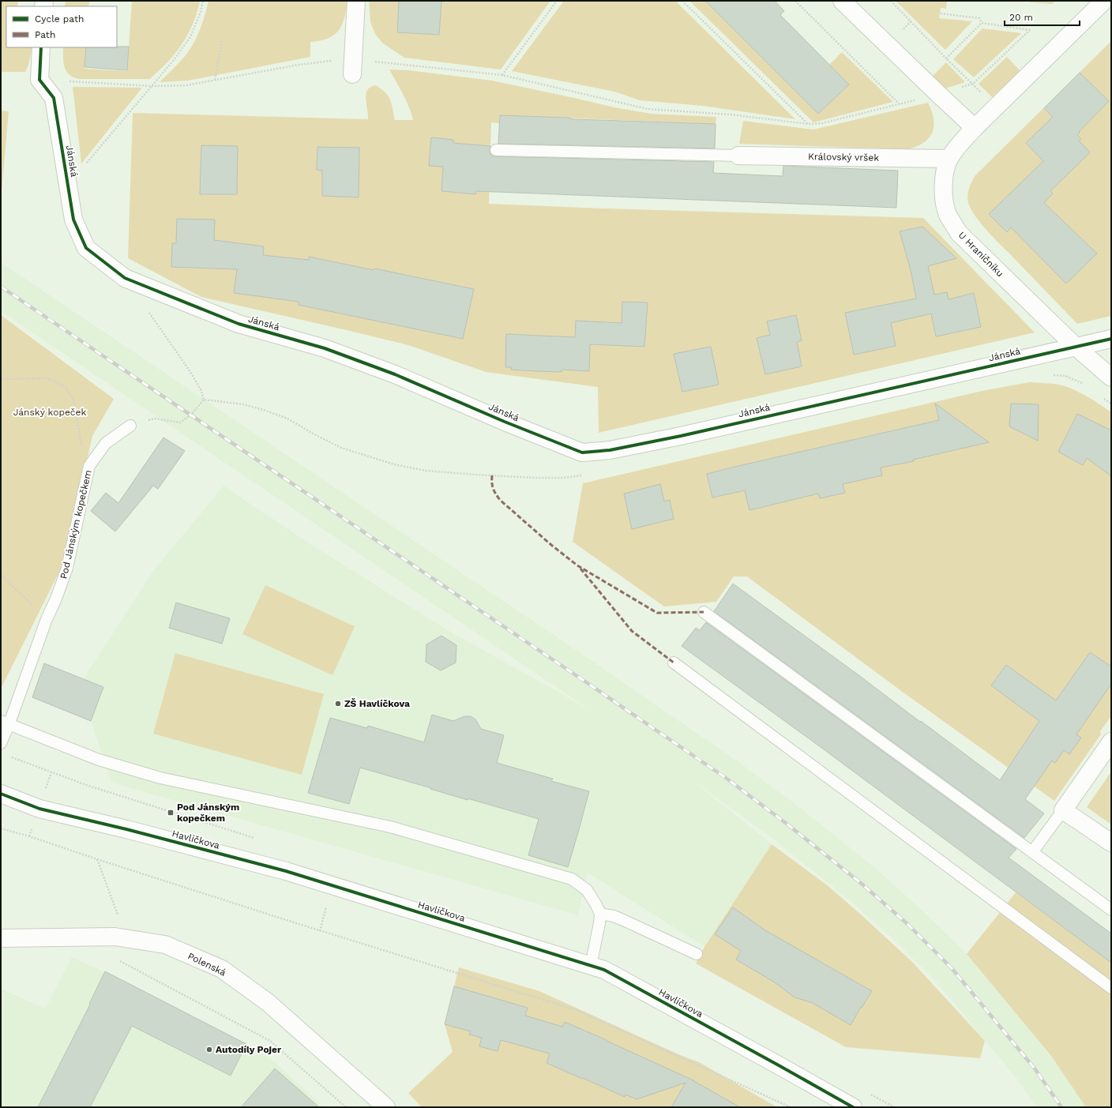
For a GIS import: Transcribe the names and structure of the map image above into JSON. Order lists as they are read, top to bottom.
{
  "streets": {
    "street": [
      "Královský vršek",
      "Jánská",
      "U Hraničníku",
      "Havlíčkova",
      "Polenská"
    ],
    "lane": ["Pod Jánským kopečkem"]
  },
  "crossings": [
    ["Královský vršek", "U Hraničníku"],
    ["Jánská", "U Hraničníku"]
  ],
  "parks": ["Jánský kopeček"],
  "places": {
    "other": ["ZŠ Havlíčkova", "Autodíly Pojer"],
    "transit": ["Pod Jánským kopečkem"]
  },
  "legend": ["Cycle path", "Path"],
  "scale_bar": "20 m"
}
